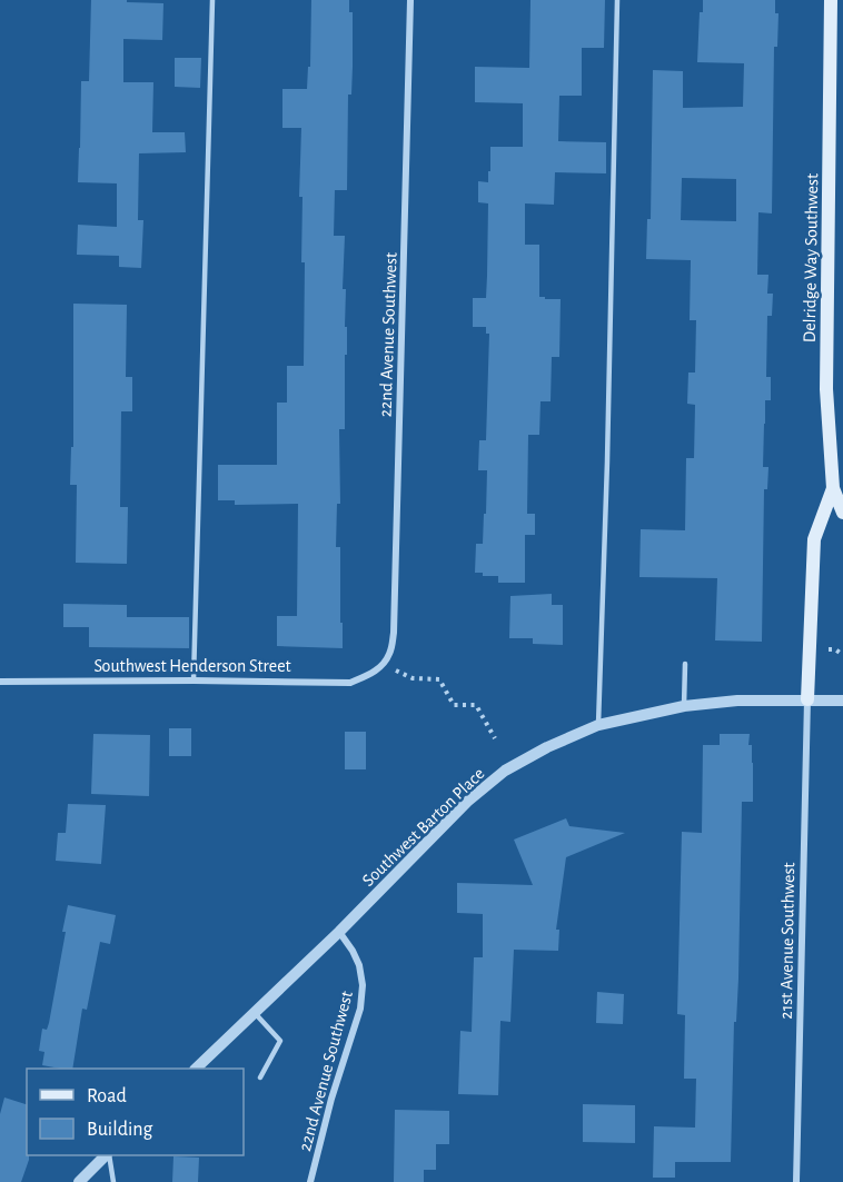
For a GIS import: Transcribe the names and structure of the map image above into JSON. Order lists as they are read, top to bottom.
{
  "streets": {
    "main road": ["Delridge Way Southwest"],
    "street": [
      "22nd Avenue Southwest",
      "Southwest Henderson Street",
      "Southwest Barton Place",
      "21st Avenue Southwest"
    ]
  },
  "crossings": [
    ["22nd Avenue Southwest", "Southwest Henderson Street"],
    ["22nd Avenue Southwest", "Southwest Barton Place"],
    ["Southwest Barton Place", "21st Avenue Southwest"]
  ],
  "legend": ["Road", "Building"]
}
